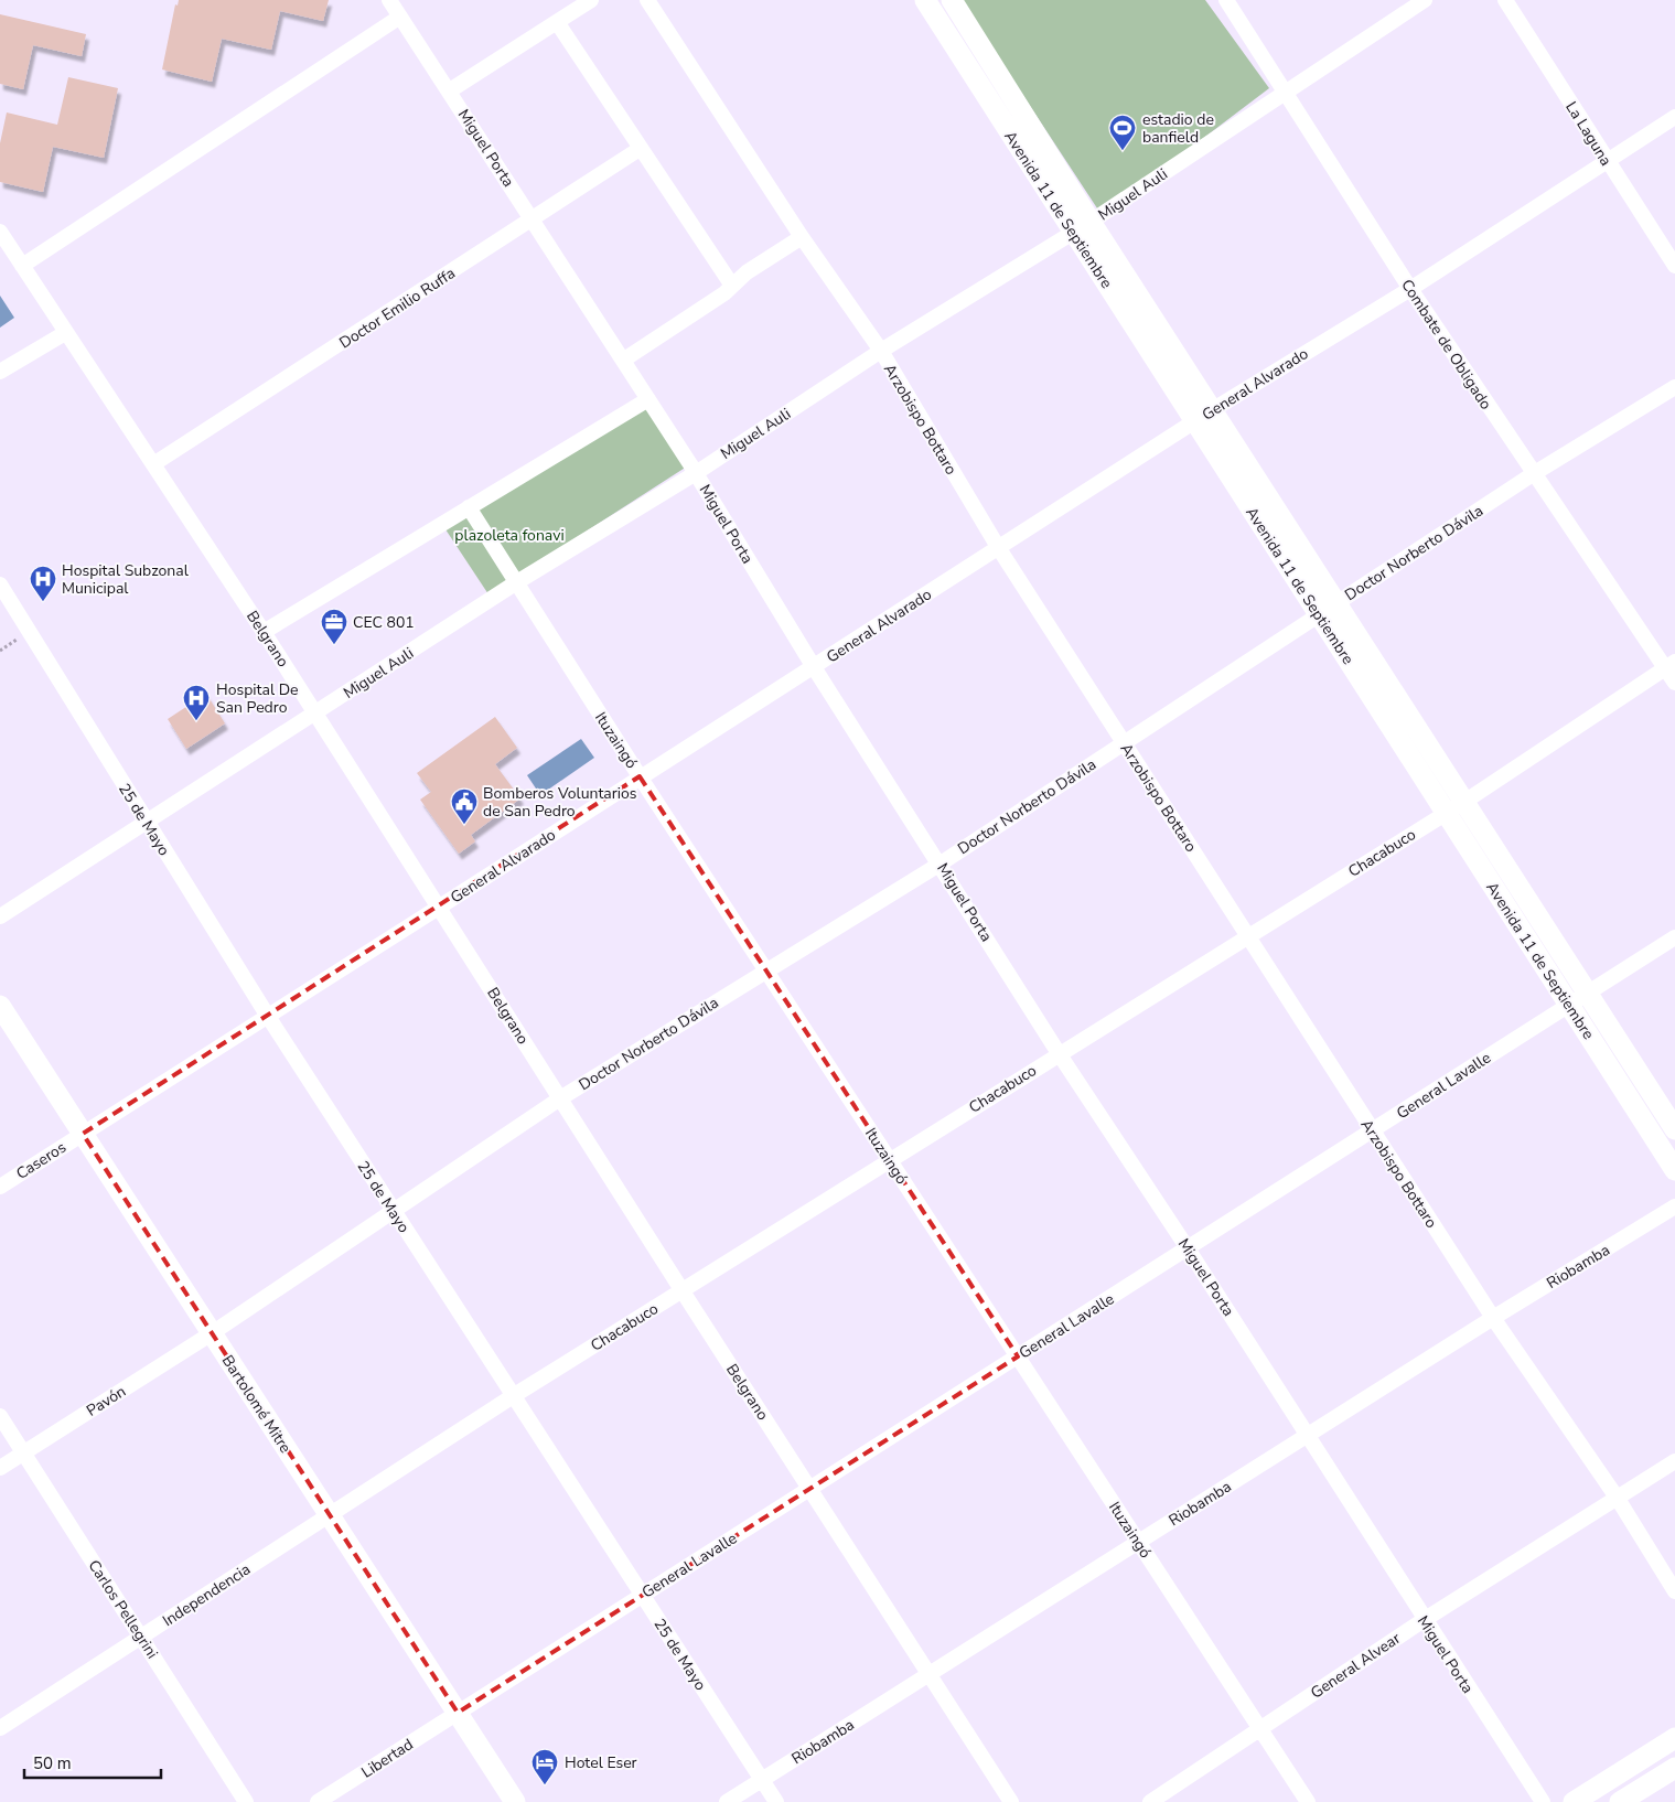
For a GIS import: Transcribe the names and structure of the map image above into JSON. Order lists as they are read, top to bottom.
{
  "streets": {
    "main road": ["Avenida 11 de Septiembre", "Bartolomé Mitre"],
    "street": [
      "La Laguna",
      "Miguel Porta",
      "Miguel Auli",
      "Doctor Emilio Ruffa",
      "Combate de Obligado",
      "General Alvarado",
      "Arzobispo Bottaro",
      "Doctor Norberto Dávila",
      "Belgrano",
      "Ituzaingó",
      "25 de Mayo",
      "Chacabuco",
      "General Lavalle",
      "Caseros",
      "Riobamba",
      "Pavón",
      "Independencia",
      "Carlos Pellegrini",
      "General Alvear",
      "Libertad"
    ]
  },
  "crossings": [
    ["La Laguna", "General Alvarado"],
    ["Miguel Porta", "Miguel Auli"],
    ["Miguel Porta", "Doctor Emilio Ruffa"],
    ["Miguel Porta", "General Alvarado"],
    ["Miguel Porta", "Doctor Norberto Dávila"],
    ["Miguel Porta", "Chacabuco"],
    ["Miguel Porta", "General Lavalle"],
    ["Miguel Porta", "Riobamba"],
    ["Miguel Porta", "General Alvear"],
    ["Miguel Auli", "Avenida 11 de Septiembre"],
    ["Miguel Auli", "Combate de Obligado"],
    ["Miguel Auli", "Arzobispo Bottaro"],
    ["Miguel Auli", "Belgrano"],
    ["Miguel Auli", "Ituzaingó"],
    ["Miguel Auli", "25 de Mayo"],
    ["Avenida 11 de Septiembre", "General Alvarado"],
    ["Avenida 11 de Septiembre", "Doctor Norberto Dávila"],
    ["Avenida 11 de Septiembre", "Chacabuco"],
    ["Avenida 11 de Septiembre", "General Lavalle"],
    ["Doctor Emilio Ruffa", "Belgrano"],
    ["Combate de Obligado", "General Alvarado"],
    ["Combate de Obligado", "Doctor Norberto Dávila"],
    ["Combate de Obligado", "Chacabuco"],
    ["General Alvarado", "Arzobispo Bottaro"],
    ["General Alvarado", "Belgrano"],
    ["General Alvarado", "Ituzaingó"],
    ["General Alvarado", "25 de Mayo"],
    ["General Alvarado", "Caseros"],
    ["General Alvarado", "Bartolomé Mitre"],
    ["Arzobispo Bottaro", "Doctor Norberto Dávila"],
    ["Arzobispo Bottaro", "Chacabuco"],
    ["Arzobispo Bottaro", "General Lavalle"],
    ["Arzobispo Bottaro", "Riobamba"],
    ["Arzobispo Bottaro", "General Alvear"],
    ["Doctor Norberto Dávila", "Belgrano"],
    ["Doctor Norberto Dávila", "Ituzaingó"],
    ["Doctor Norberto Dávila", "25 de Mayo"],
    ["Doctor Norberto Dávila", "Pavón"],
    ["Doctor Norberto Dávila", "Bartolomé Mitre"],
    ["Belgrano", "Chacabuco"],
    ["Belgrano", "General Lavalle"],
    ["Belgrano", "Riobamba"],
    ["Ituzaingó", "Chacabuco"],
    ["Ituzaingó", "General Lavalle"],
    ["Ituzaingó", "Riobamba"],
    ["Ituzaingó", "General Alvear"],
    ["25 de Mayo", "Chacabuco"],
    ["25 de Mayo", "General Lavalle"],
    ["25 de Mayo", "Riobamba"],
    ["Chacabuco", "Bartolomé Mitre"],
    ["Chacabuco", "Independencia"],
    ["General Lavalle", "Bartolomé Mitre"],
    ["General Lavalle", "Libertad"],
    ["Caseros", "Bartolomé Mitre"],
    ["Pavón", "Bartolomé Mitre"],
    ["Pavón", "Carlos Pellegrini"],
    ["Bartolomé Mitre", "Independencia"],
    ["Bartolomé Mitre", "Libertad"],
    ["Independencia", "Carlos Pellegrini"]
  ],
  "parks": ["plazoleta fonavi"],
  "places": {
    "sports": ["estadio de banfield"],
    "hospital": ["Hospital Subzonal Municipal", "Hospital De San Pedro"],
    "office": ["CEC 801"],
    "public building": ["Bomberos Voluntarios de San Pedro"],
    "hotel": ["Hotel Eser"]
  },
  "scale_bar": "50 m"
}
